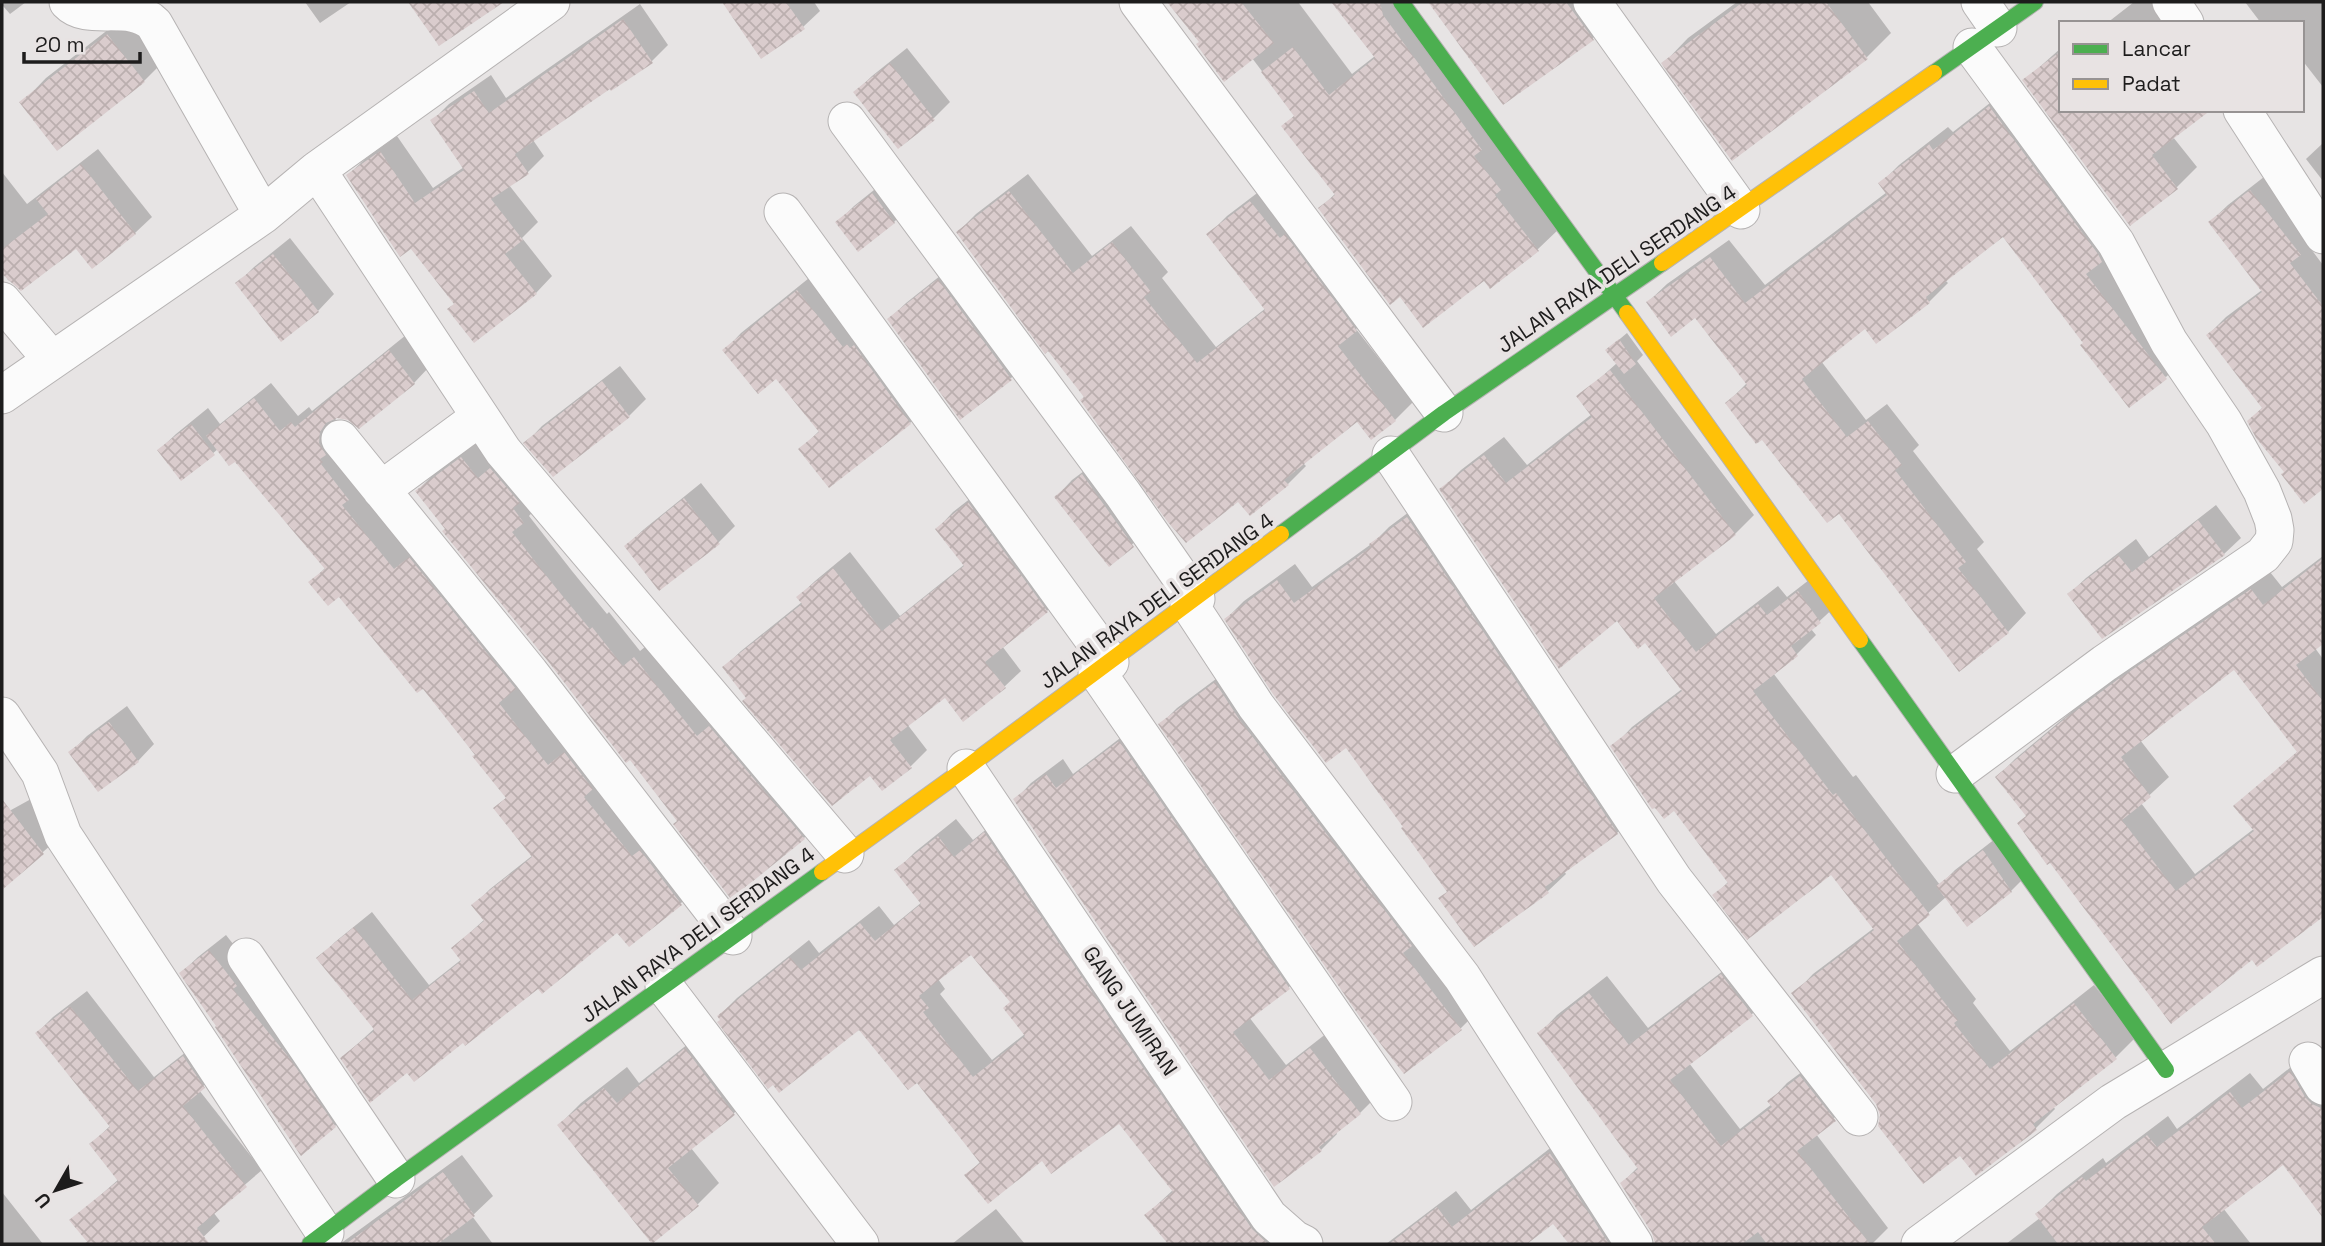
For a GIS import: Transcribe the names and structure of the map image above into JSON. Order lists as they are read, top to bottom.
{
  "streets": {
    "street": ["JALAN RAYA DELI SERDANG 4", "GANG JUMIRAN"]
  },
  "crossings": [
    ["JALAN RAYA DELI SERDANG 4", "GANG JUMIRAN"]
  ],
  "legend": ["Lancar", "Padat"],
  "scale_bar": "20 m",
  "north": "bottom left"
}
